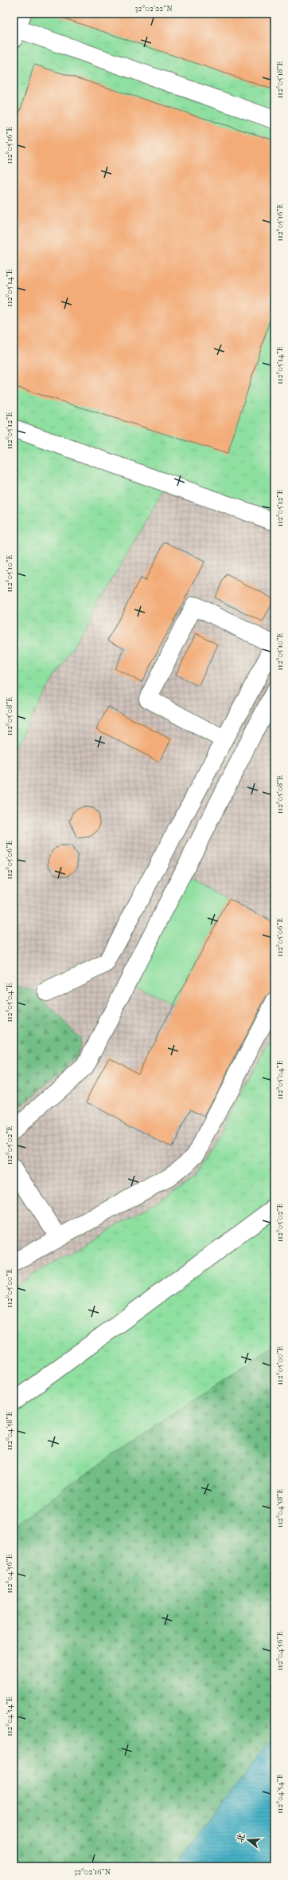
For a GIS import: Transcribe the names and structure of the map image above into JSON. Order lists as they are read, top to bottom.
{
  "north": "left",
  "coordinates": [
    "32°02'22\"N",
    "112°05'18\"E",
    "112°05'16\"E",
    "112°05'14\"E",
    "112°05'12\"E",
    "112°05'10\"E",
    "112°05'08\"E",
    "112°05'06\"E",
    "112°05'04\"E",
    "112°05'02\"E",
    "112°05'00\"E",
    "112°04'58\"E",
    "112°04'56\"E",
    "112°04'54\"E",
    "32°02'16\"N"
  ]
}
